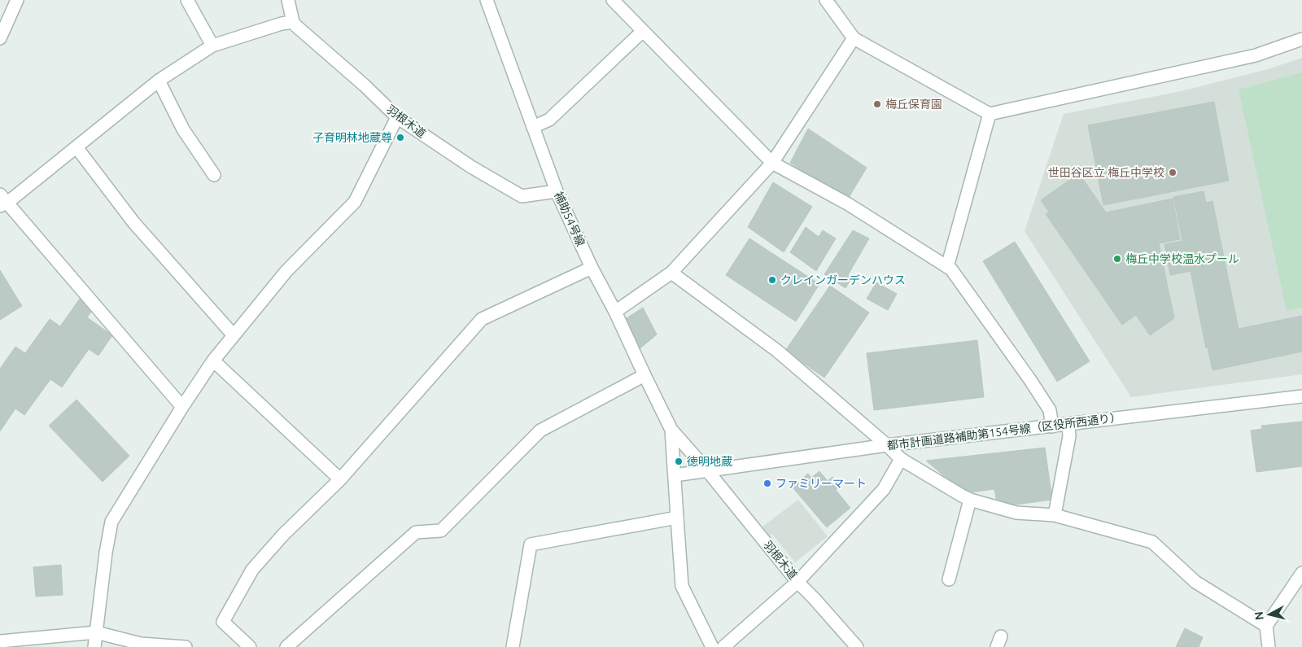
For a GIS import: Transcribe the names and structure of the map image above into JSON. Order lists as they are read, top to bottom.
{
  "streets": {
    "street": ["羽根木道", "補助54号線", "都市計画道路補助第154号線（区役所西通り）"]
  },
  "crossings": [
    ["羽根木道", "補助54号線"],
    ["羽根木道", "都市計画道路補助第154号線（区役所西通り）"],
    ["補助54号線", "都市計画道路補助第154号線（区役所西通り）"]
  ],
  "places": [
    "梅丘保育園",
    "子育明林地蔵尊",
    "世田谷区立 梅丘中学校",
    "梅丘中学校温水プール",
    "クレインガーデンハウス",
    "徳明地蔵",
    "ファミリーマート"
  ],
  "north": "left"
}
